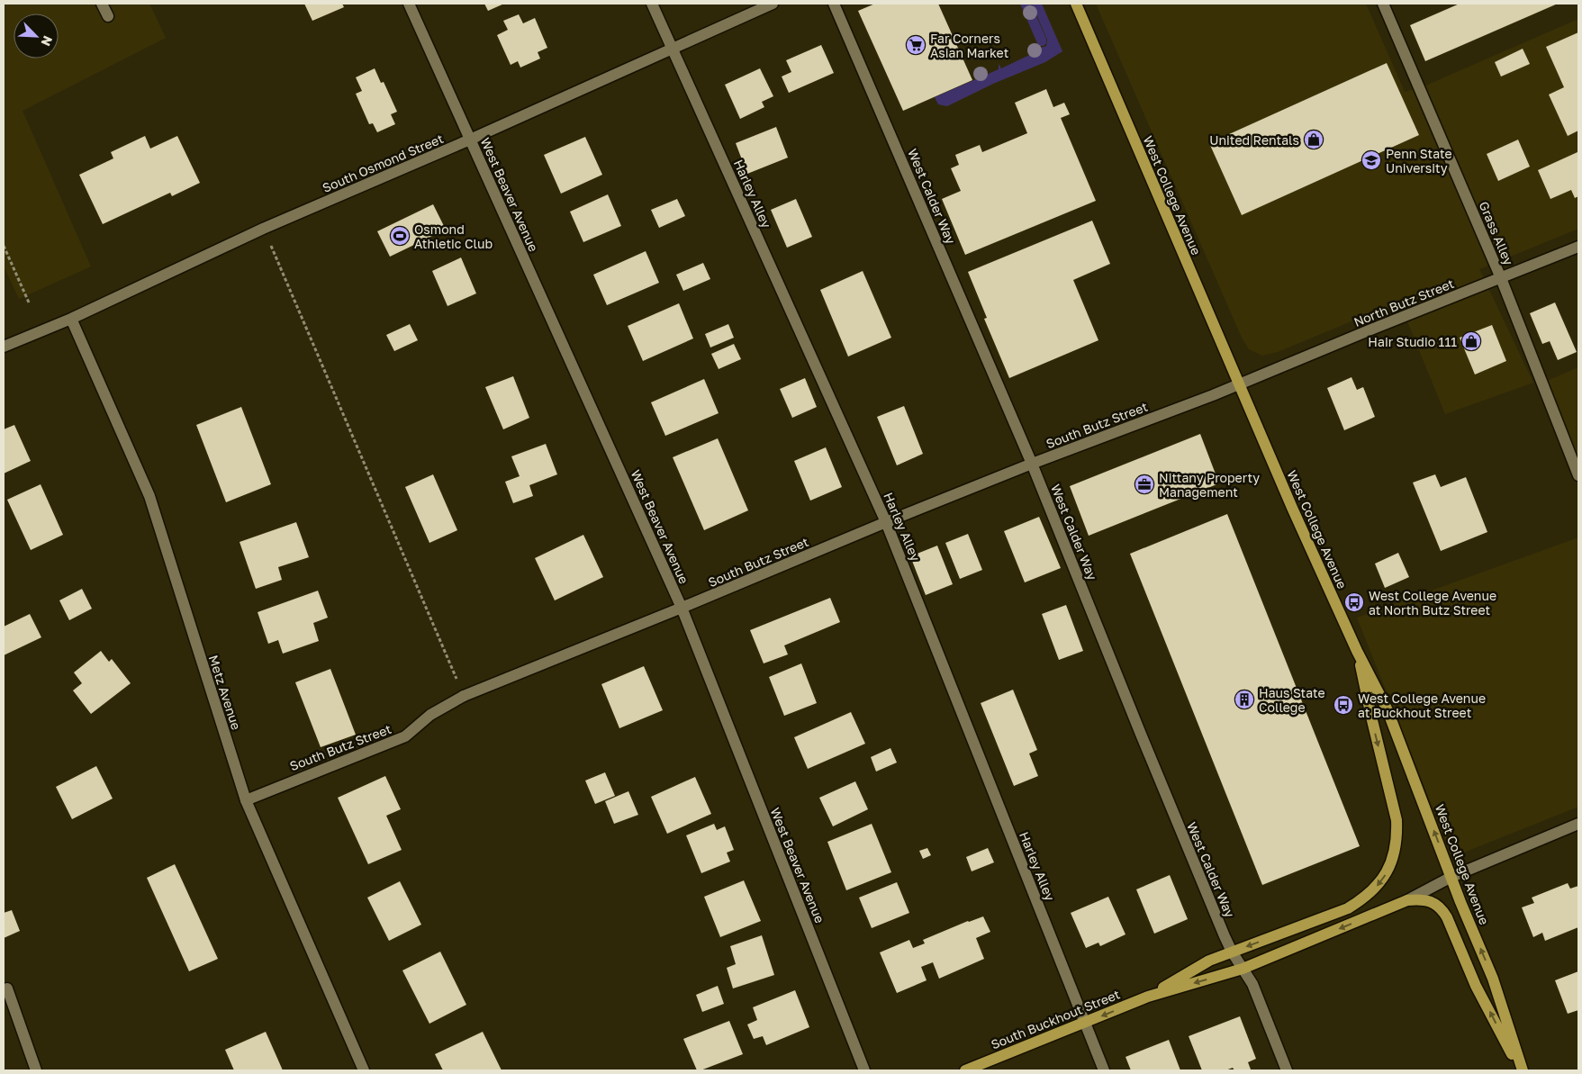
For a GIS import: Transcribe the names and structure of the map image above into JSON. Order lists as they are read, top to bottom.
{
  "streets": {
    "main road": ["West College Avenue", "South Buckhout Street"],
    "street": [
      "South Osmond Street",
      "Harley Alley",
      "West Beaver Avenue",
      "West Calder Way",
      "Grass Alley",
      "North Butz Street",
      "South Butz Street",
      "Metz Avenue"
    ]
  },
  "crossings": [
    ["South Osmond Street", "Harley Alley"],
    ["South Osmond Street", "West Beaver Avenue"],
    ["South Osmond Street", "Metz Avenue"],
    ["Harley Alley", "South Butz Street"],
    ["Harley Alley", "South Buckhout Street"],
    ["West Beaver Avenue", "South Butz Street"],
    ["West College Avenue", "North Butz Street"],
    ["West College Avenue", "South Butz Street"],
    ["West Calder Way", "South Butz Street"],
    ["Grass Alley", "North Butz Street"],
    ["North Butz Street", "South Butz Street"],
    ["South Butz Street", "Metz Avenue"]
  ],
  "places": {
    "supermarket": ["Far Corners Asian Market"],
    "shop": ["United Rentals", "Hair Studio 111"],
    "school or university": ["Penn State University"],
    "sports": ["Osmond Athletic Club"],
    "office": ["Nittany Property Management"],
    "bus stop": ["West College Avenue at North Butz Street", "West College Avenue at Buckhout Street"],
    "building": ["Haus State College"]
  },
  "north": "bottom right"
}
